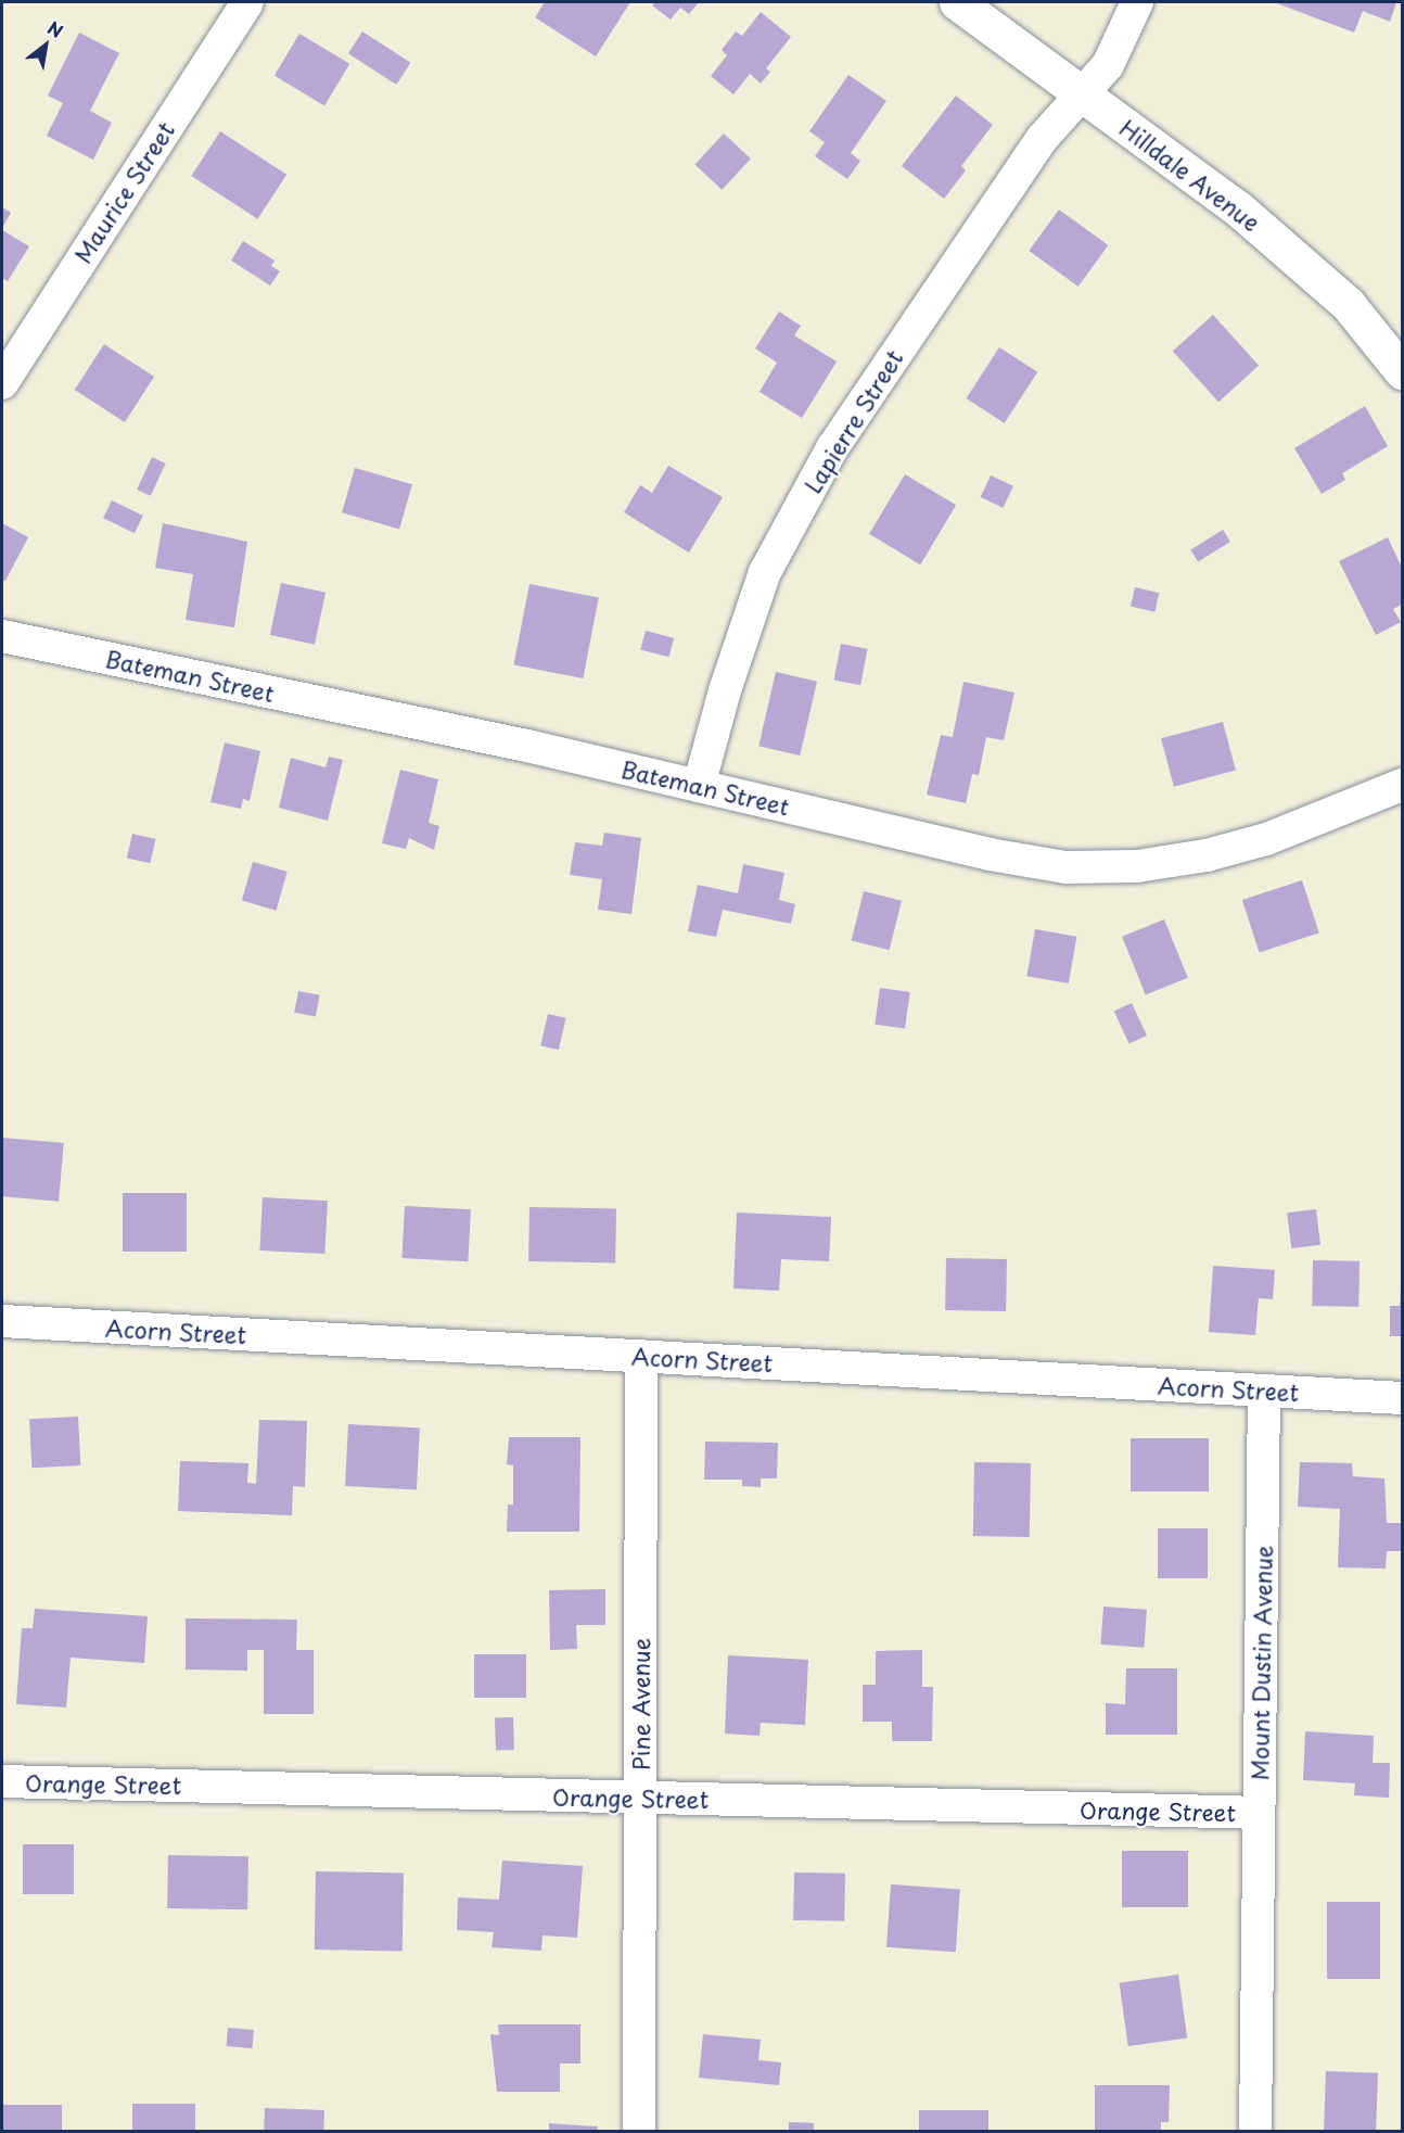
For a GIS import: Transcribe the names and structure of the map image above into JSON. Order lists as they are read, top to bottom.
{
  "streets": {
    "main road": ["Hilldale Avenue"],
    "street": [
      "Maurice Street",
      "Lapierre Street",
      "Bateman Street",
      "Acorn Street",
      "Mount Dustin Avenue",
      "Pine Avenue",
      "Orange Street"
    ]
  },
  "crossings": [
    ["Hilldale Avenue", "Lapierre Street"],
    ["Lapierre Street", "Bateman Street"],
    ["Acorn Street", "Mount Dustin Avenue"],
    ["Acorn Street", "Pine Avenue"],
    ["Mount Dustin Avenue", "Orange Street"],
    ["Pine Avenue", "Orange Street"]
  ],
  "north": "top right"
}
